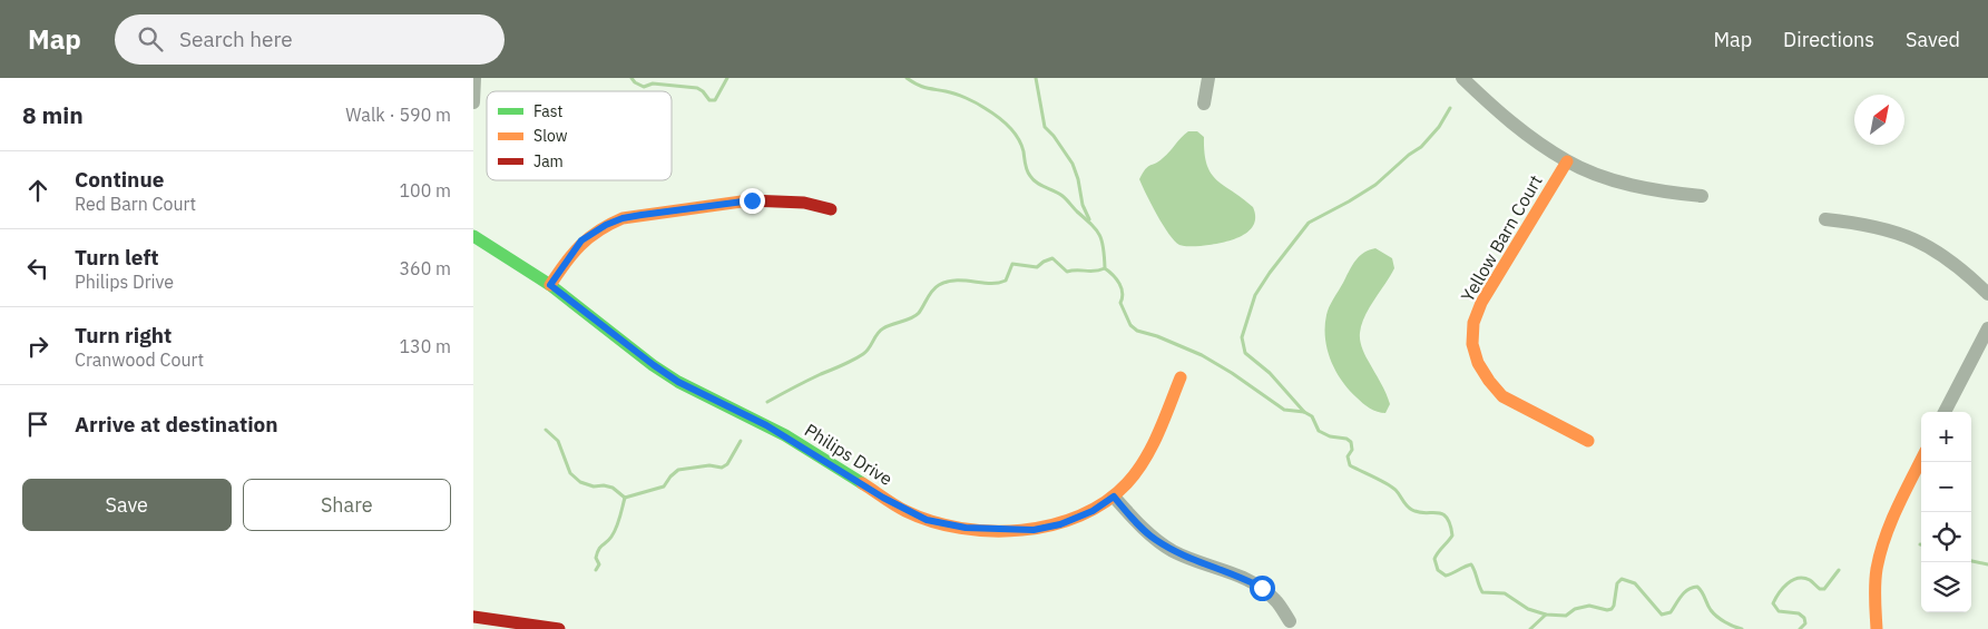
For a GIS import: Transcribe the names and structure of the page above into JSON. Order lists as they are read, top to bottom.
{
  "streets": {
    "main road": ["Yellow Barn Court", "Philips Drive"]
  },
  "legend": ["Fast", "Slow", "Jam"],
  "north": "top right",
  "page": {
    "header": "Map",
    "search": "Search here",
    "nav": ["Map", "Directions", "Saved"],
    "heading": ["8 min", "Walk · 590 m"],
    "list": [
      ["Continue", "Red Barn Court", "100 m"],
      ["Turn left", "Philips Drive", "360 m"],
      ["Turn right", "Cranwood Court", "130 m"],
      "Arrive at destination"
    ],
    "map_buttons": ["+", "−"],
    "buttons": ["Save", "Share"]
  }
}
